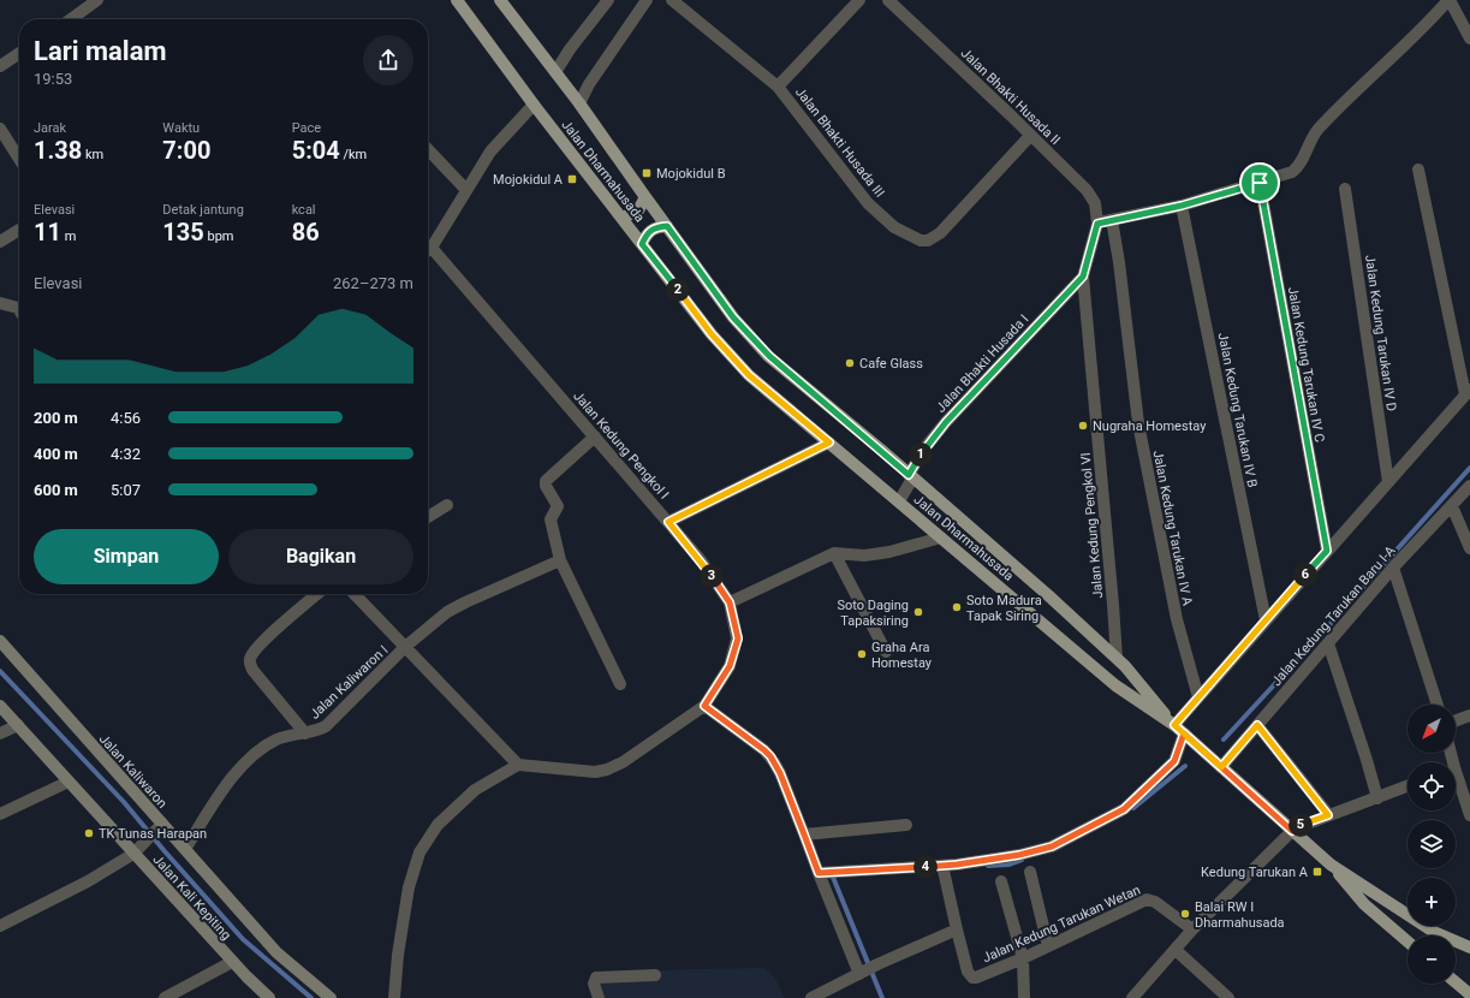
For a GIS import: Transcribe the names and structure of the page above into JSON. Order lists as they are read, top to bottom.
{
  "streets": {
    "main road": ["Jalan Dharmahusada", "Jalan Kaliwaron", "Jalan Kali Kepiting"],
    "street": [
      "Jalan Bhakti Husada II",
      "Jalan Bhakti Husada III",
      "Jalan Kedung Tarukan IV D",
      "Jalan Bhakti Husada I",
      "Jalan Kedung Tarukan IV C",
      "Jalan Kedung Tarukan IV B",
      "Jalan Kedung Pengkol I",
      "Jalan Kedung Pengkol VI",
      "Jalan Kedung Tarukan IV A",
      "Jalan Kedung Tarukan Baru I-A",
      "Jalan Kaliwaron I",
      "Jalan Kedung Tarukan Wetan"
    ]
  },
  "crossings": [
    ["Jalan Bhakti Husada II", "Jalan Bhakti Husada III"],
    ["Jalan Bhakti Husada II", "Jalan Kedung Pengkol VI"],
    ["Jalan Dharmahusada", "Jalan Bhakti Husada I"],
    ["Jalan Dharmahusada", "Jalan Kedung Pengkol VI"],
    ["Jalan Dharmahusada", "Jalan Kedung Tarukan Baru I-A"],
    ["Jalan Bhakti Husada I", "Jalan Kedung Pengkol VI"],
    ["Jalan Kaliwaron I", "Jalan Kaliwaron"]
  ],
  "places": {
    "transit": ["Mojokidul B", "Mojokidul A", "Kedung Tarukan A"],
    "other": [
      "Cafe Glass",
      "Nugraha Homestay",
      "Soto Madura Tapak Siring",
      "Soto Daging Tapaksiring",
      "Graha Ara Homestay",
      "TK Tunas Harapan",
      "Balai RW I Dharmahusada"
    ]
  },
  "north": "bottom left",
  "page": {
    "heading": ["Lari malam", "19:53"],
    "stats": [
      ["Jarak", "1.38 km"],
      ["Waktu", "7:00"],
      ["Pace", "5:04 /km"],
      ["Elevasi", "11 m"],
      ["Detak jantung", "135 bpm"],
      ["kcal", "86"]
    ],
    "chart": ["Elevasi", "262–273 m"],
    "pins": [
      "2",
      "1",
      "6",
      "3",
      "5",
      "4"
    ],
    "list": [
      {
        "name": "200 m",
        "note": "4:56"
      },
      {
        "name": "400 m",
        "note": "4:32"
      },
      {
        "name": "600 m",
        "note": "5:07"
      }
    ],
    "buttons": ["Simpan", "Bagikan"],
    "map_buttons": ["+", "−"]
  }
}
